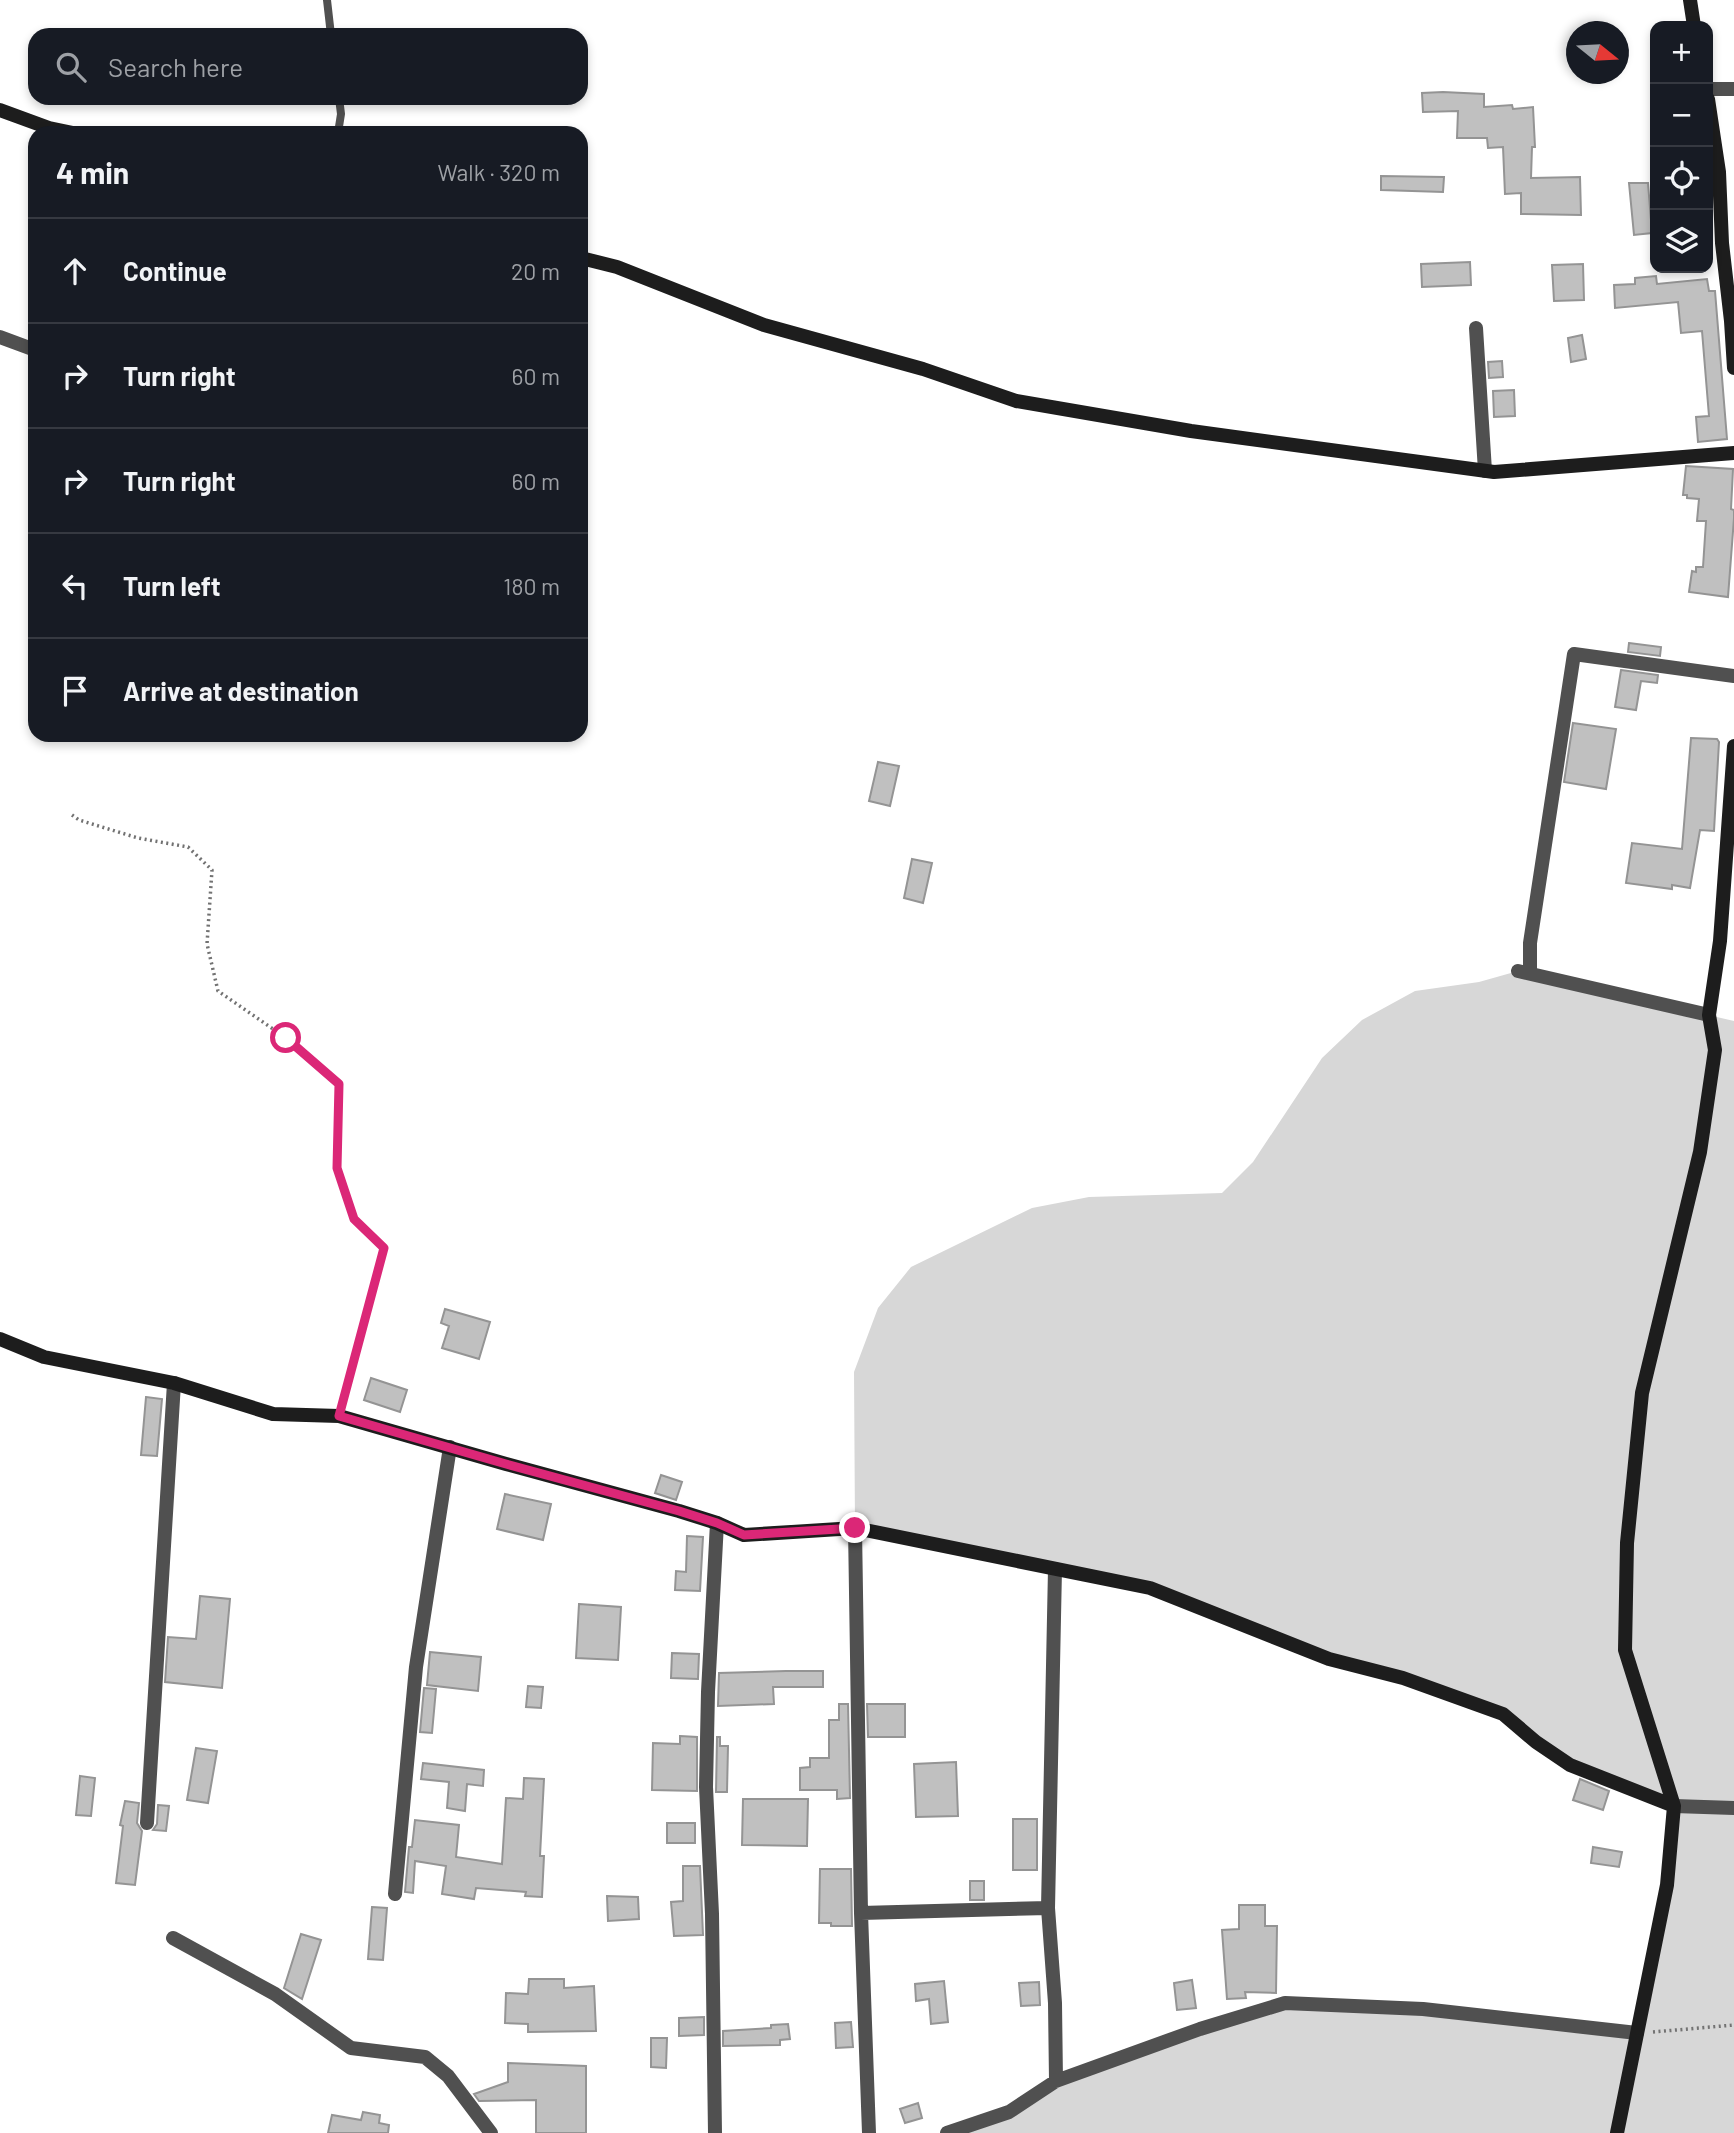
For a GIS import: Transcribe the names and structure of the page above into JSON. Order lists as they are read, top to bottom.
{
  "north": "right",
  "page": {
    "map_buttons": ["+", "−"],
    "search": "Search here",
    "heading": ["4 min", "Walk · 320 m"],
    "list": [
      ["Continue", "20 m"],
      ["Turn right", "60 m"],
      ["Turn right", "60 m"],
      ["Turn left", "180 m"],
      "Arrive at destination"
    ]
  }
}
